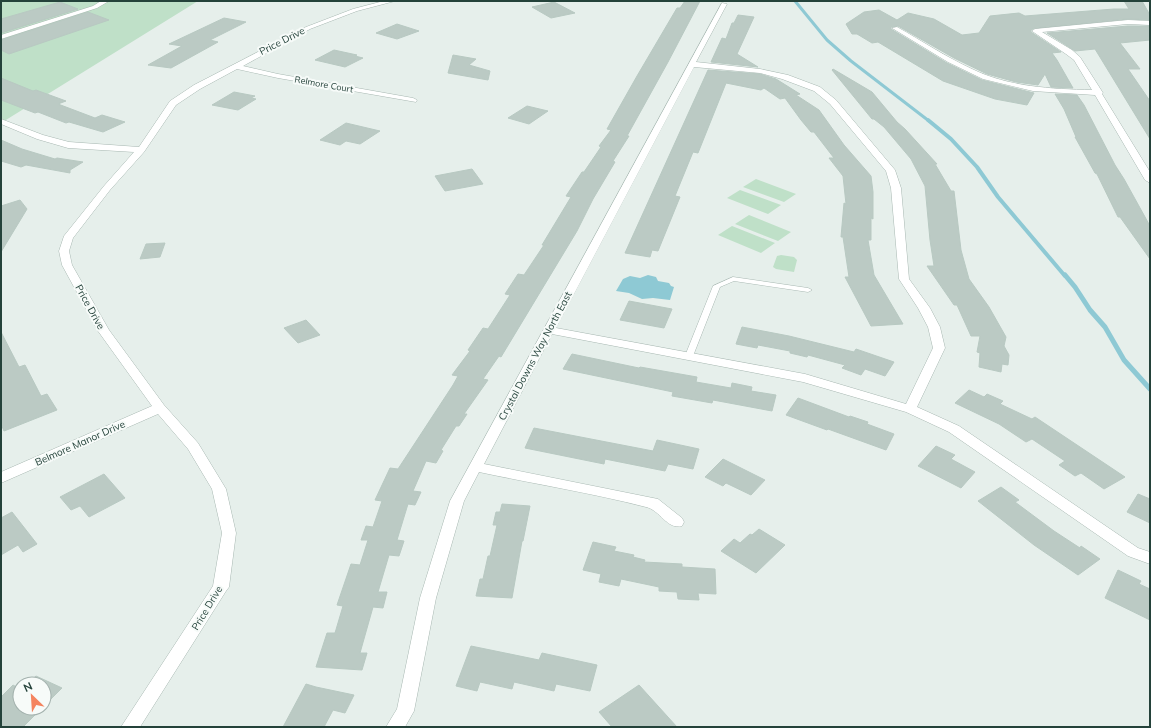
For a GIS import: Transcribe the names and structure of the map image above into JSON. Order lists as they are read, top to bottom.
{
  "streets": {
    "street": [
      "Price Drive",
      "Relmore Court",
      "Crystal Downs Way North East",
      "Belmore Manor Drive"
    ]
  },
  "crossings": [
    ["Price Drive", "Relmore Court"],
    ["Price Drive", "Belmore Manor Drive"]
  ],
  "north": "top left"
}
